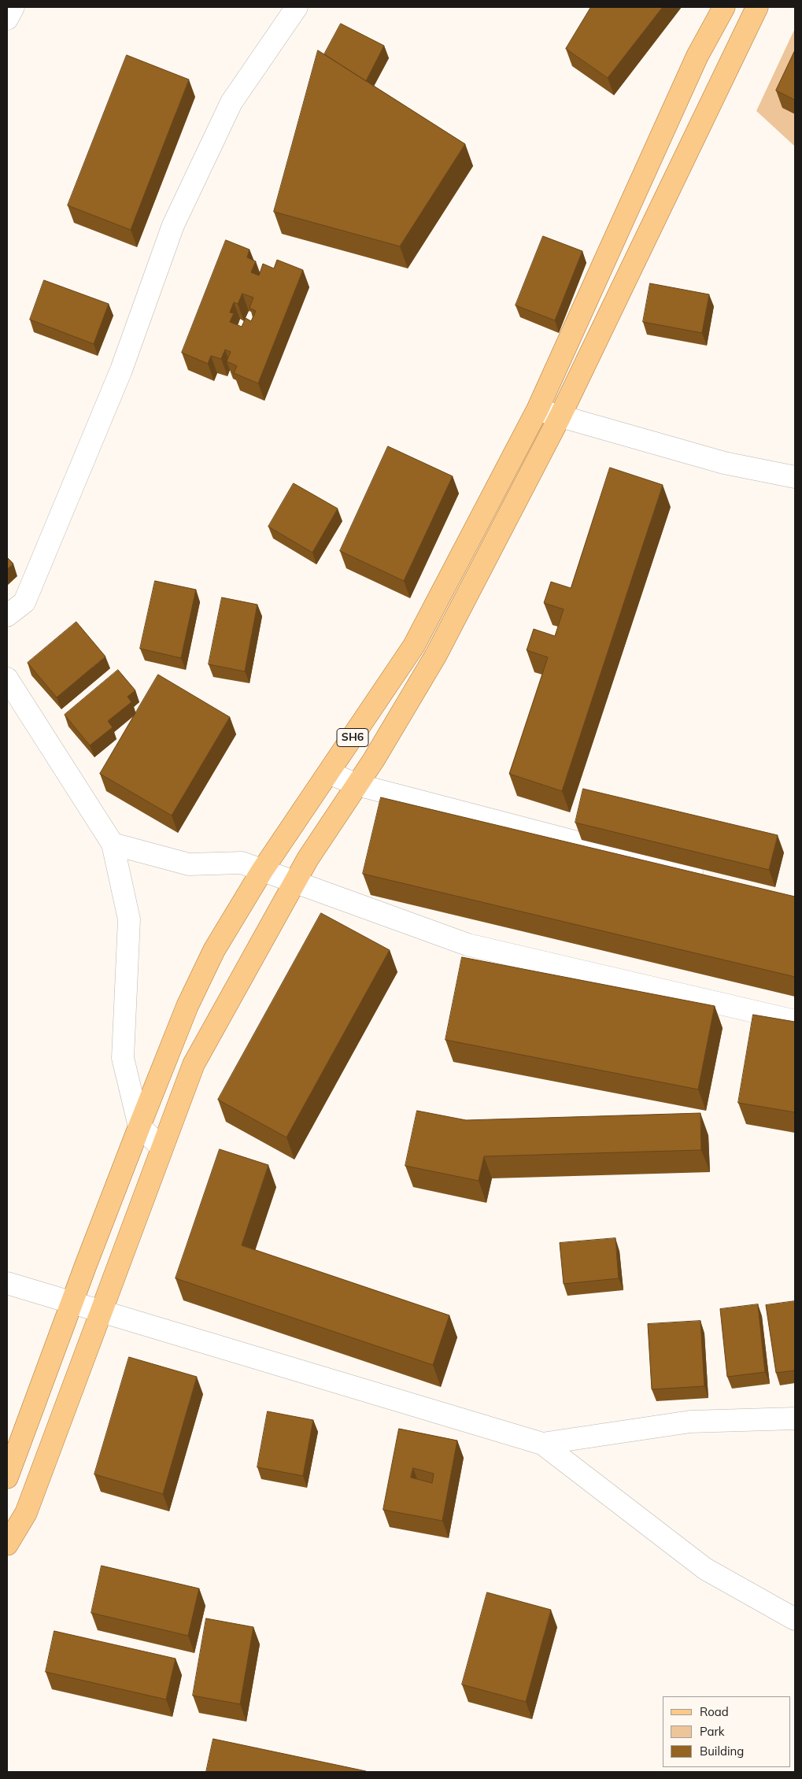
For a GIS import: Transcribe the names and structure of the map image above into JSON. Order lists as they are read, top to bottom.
{
  "streets": {
    "main road": ["SH6"]
  },
  "legend": ["Road", "Park", "Building"]
}
